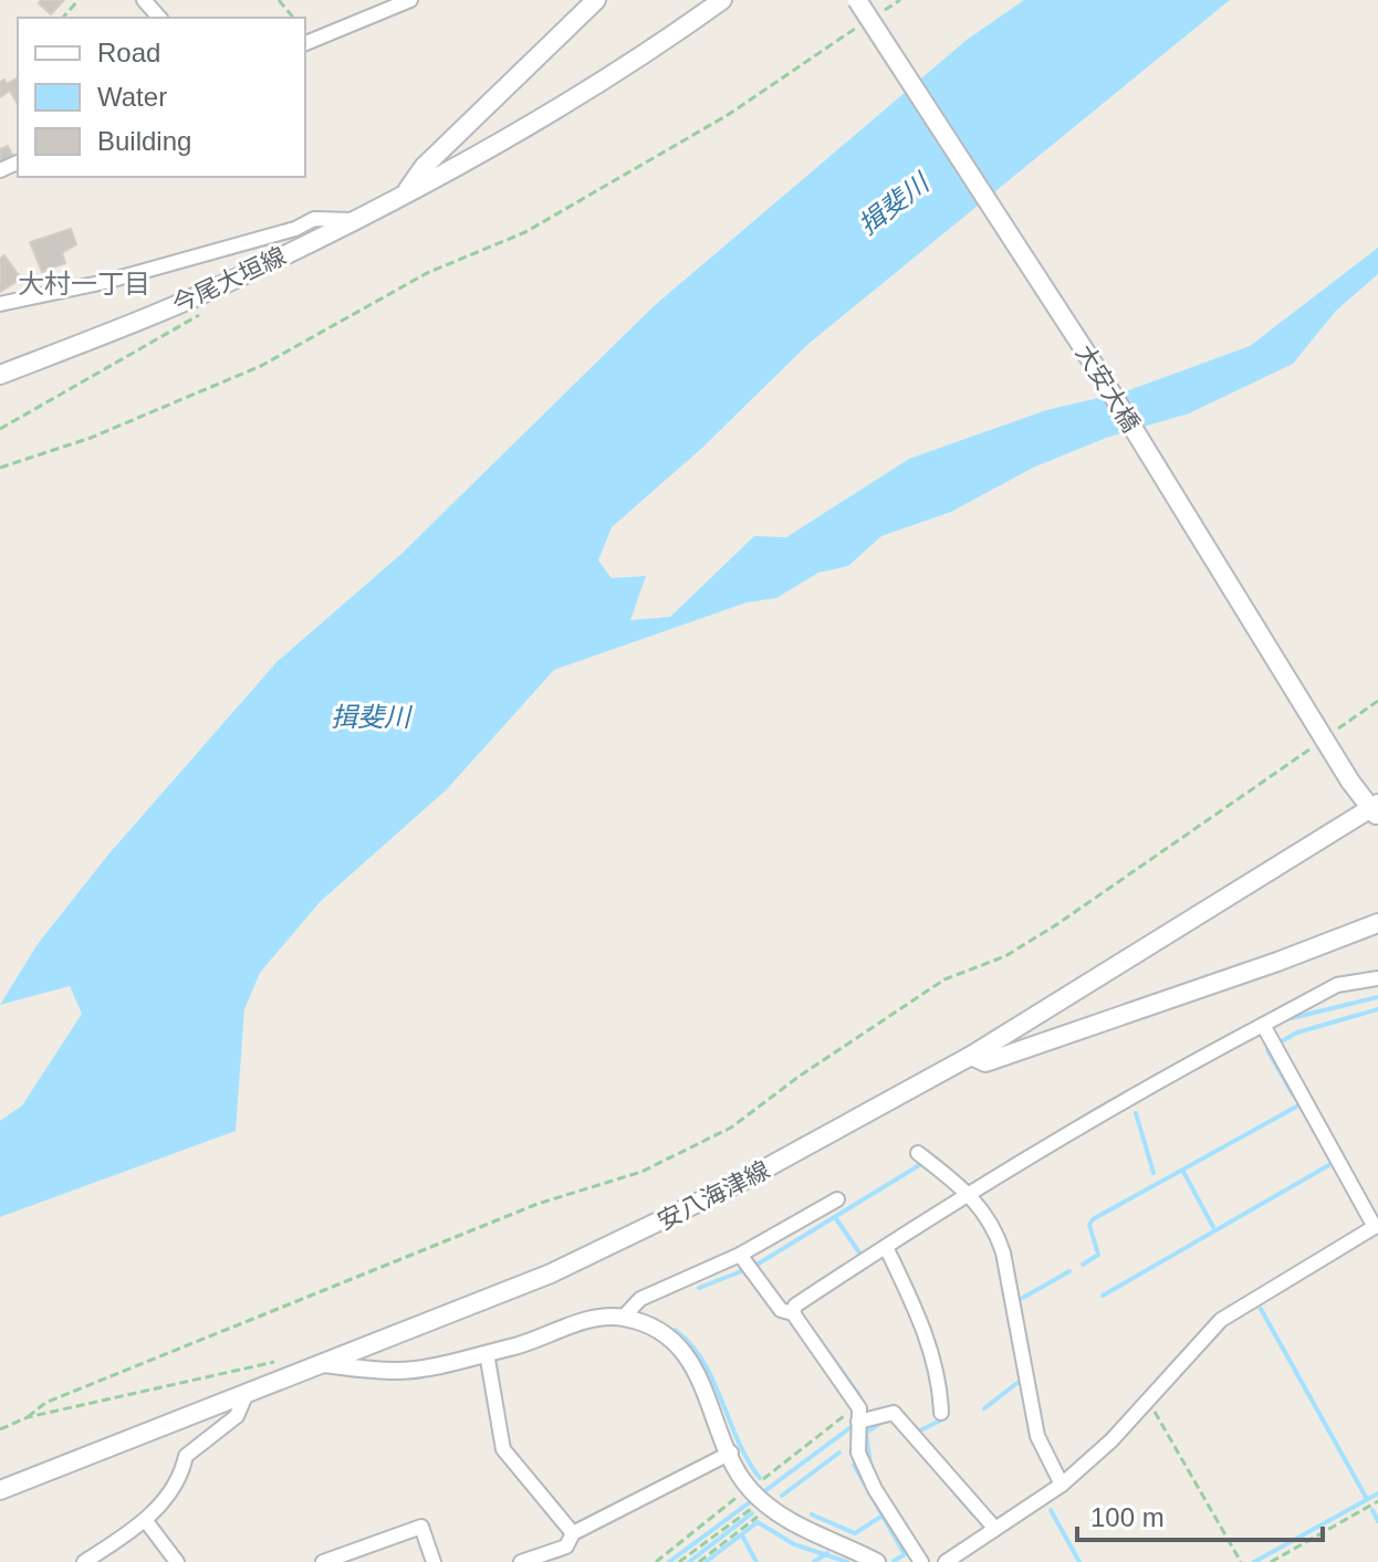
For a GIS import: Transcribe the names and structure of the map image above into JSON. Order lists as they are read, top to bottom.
{
  "streets": {
    "main road": ["今尾大垣線", "大安大橋", "安八海津線"]
  },
  "crossings": [
    ["大安大橋", "安八海津線"]
  ],
  "districts": ["大村一丁目"],
  "water": ["揖斐川"],
  "legend": ["Road", "Water", "Building"],
  "scale_bar": "100 m"
}
